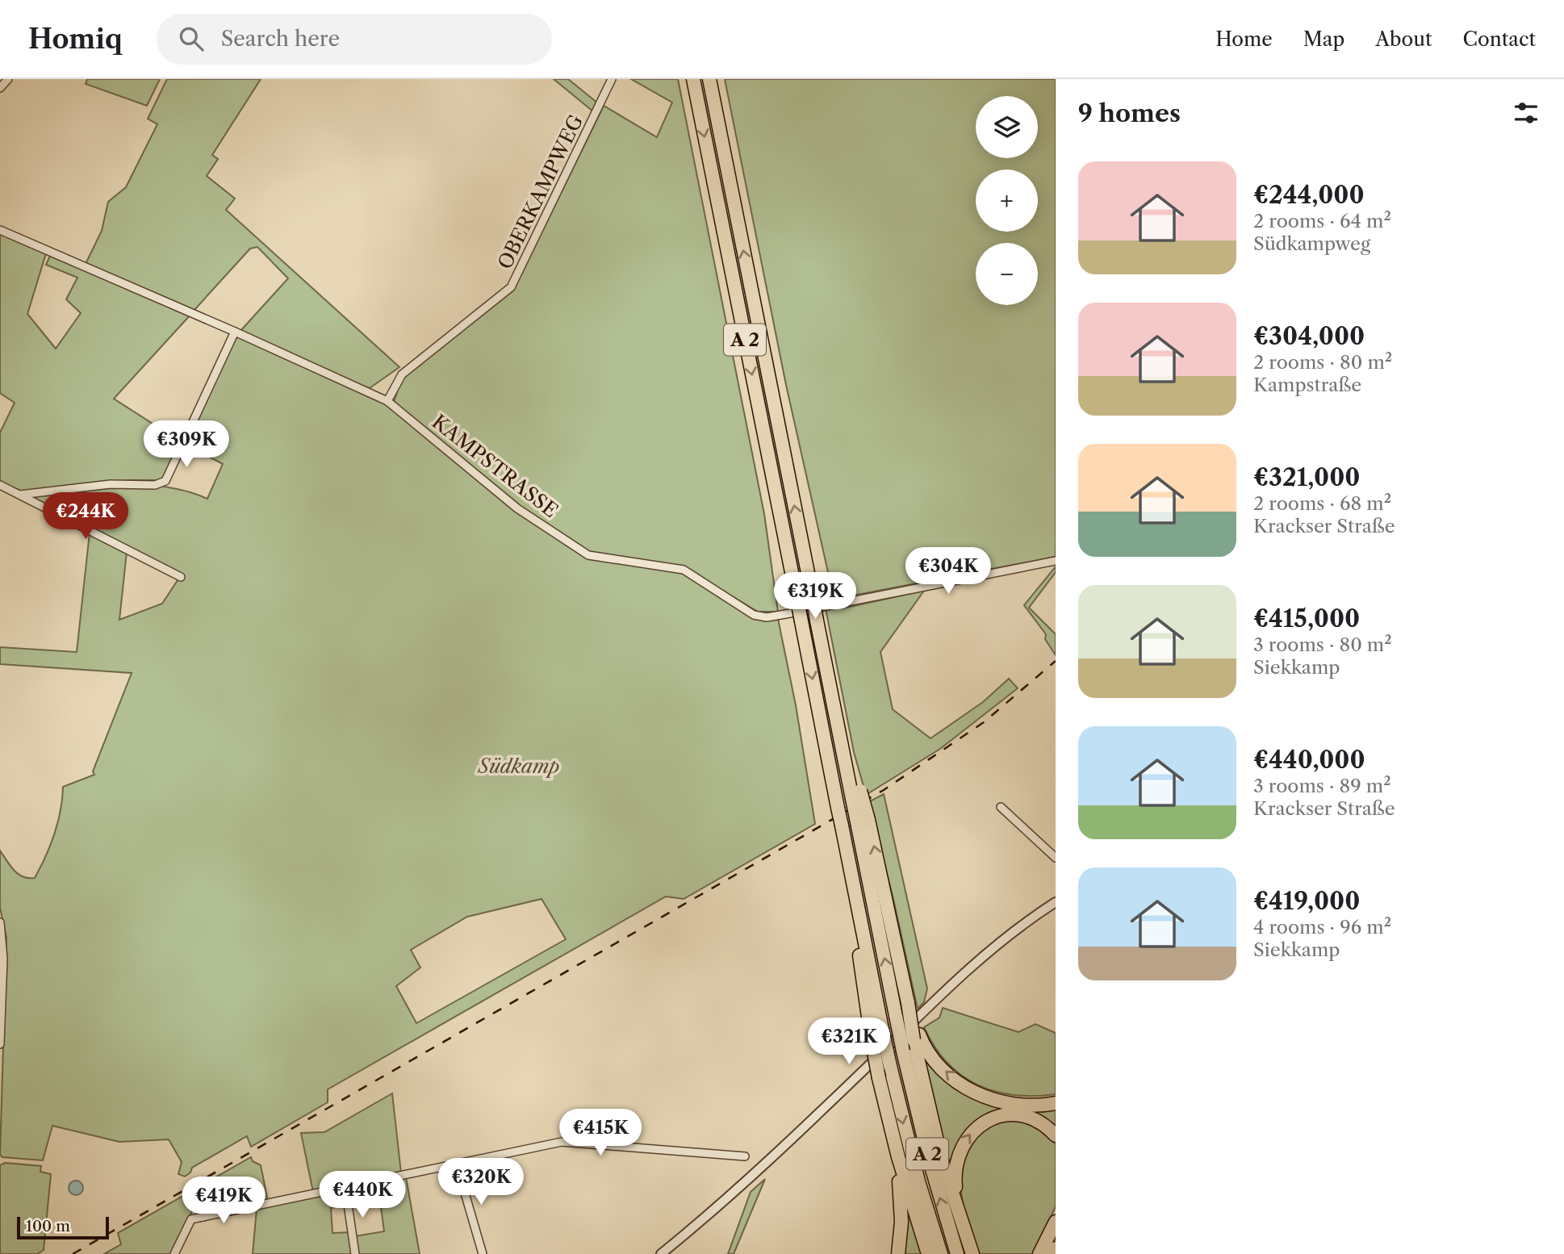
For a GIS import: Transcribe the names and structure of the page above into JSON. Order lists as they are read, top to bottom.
{
  "streets": {
    "highway": ["A 2"],
    "street": ["OBERKAMPWEG", "KAMPSTRASSE"]
  },
  "crossings": [
    ["OBERKAMPWEG", "KAMPSTRASSE"]
  ],
  "parks": ["Südkamp"],
  "scale_bar": "100 m",
  "page": {
    "header": "Homiq",
    "search": "Search here",
    "nav": [
      "Home",
      "Map",
      "About",
      "Contact"
    ],
    "heading": "9 homes",
    "map_buttons": ["+", "−"],
    "list": [
      {
        "name": "€244,000",
        "note": "2 rooms · 64 m² · Südkampweg"
      },
      {
        "name": "€304,000",
        "note": "2 rooms · 80 m² · Kampstraße"
      },
      {
        "name": "€321,000",
        "note": "2 rooms · 68 m² · Krackser Straße"
      },
      {
        "name": "€415,000",
        "note": "3 rooms · 80 m² · Siekkamp"
      },
      {
        "name": "€440,000",
        "note": "3 rooms · 89 m² · Krackser Straße"
      },
      {
        "name": "€419,000",
        "note": "4 rooms · 96 m² · Siekkamp"
      }
    ],
    "price": [
      "€309K",
      "€244K",
      "€304K",
      "€319K",
      "€321K",
      "€415K",
      "€320K",
      "€440K",
      "€419K"
    ],
    "scale": "100 m"
  }
}
